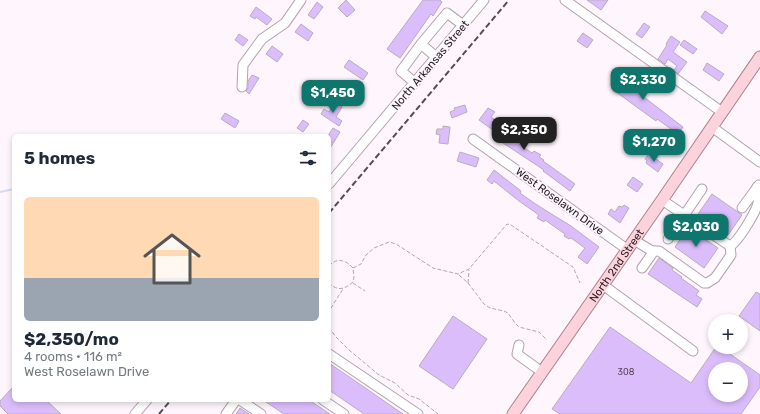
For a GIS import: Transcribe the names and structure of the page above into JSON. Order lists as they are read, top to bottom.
{
  "streets": {
    "main road": ["North 2nd Street"],
    "street": ["North Arkansas Street", "West Roselawn Drive"]
  },
  "crossings": [
    ["West Roselawn Drive", "North 2nd Street"]
  ],
  "house_numbers": ["308"],
  "page": {
    "price": [
      "$2,330",
      "$1,450",
      "$2,350",
      "$1,270",
      "$2,030"
    ],
    "heading": "5 homes",
    "list": [
      {
        "name": "$2,350/mo",
        "note": "4 rooms · 116 m² · West Roselawn Drive"
      }
    ],
    "map_buttons": ["+", "−"]
  }
}
